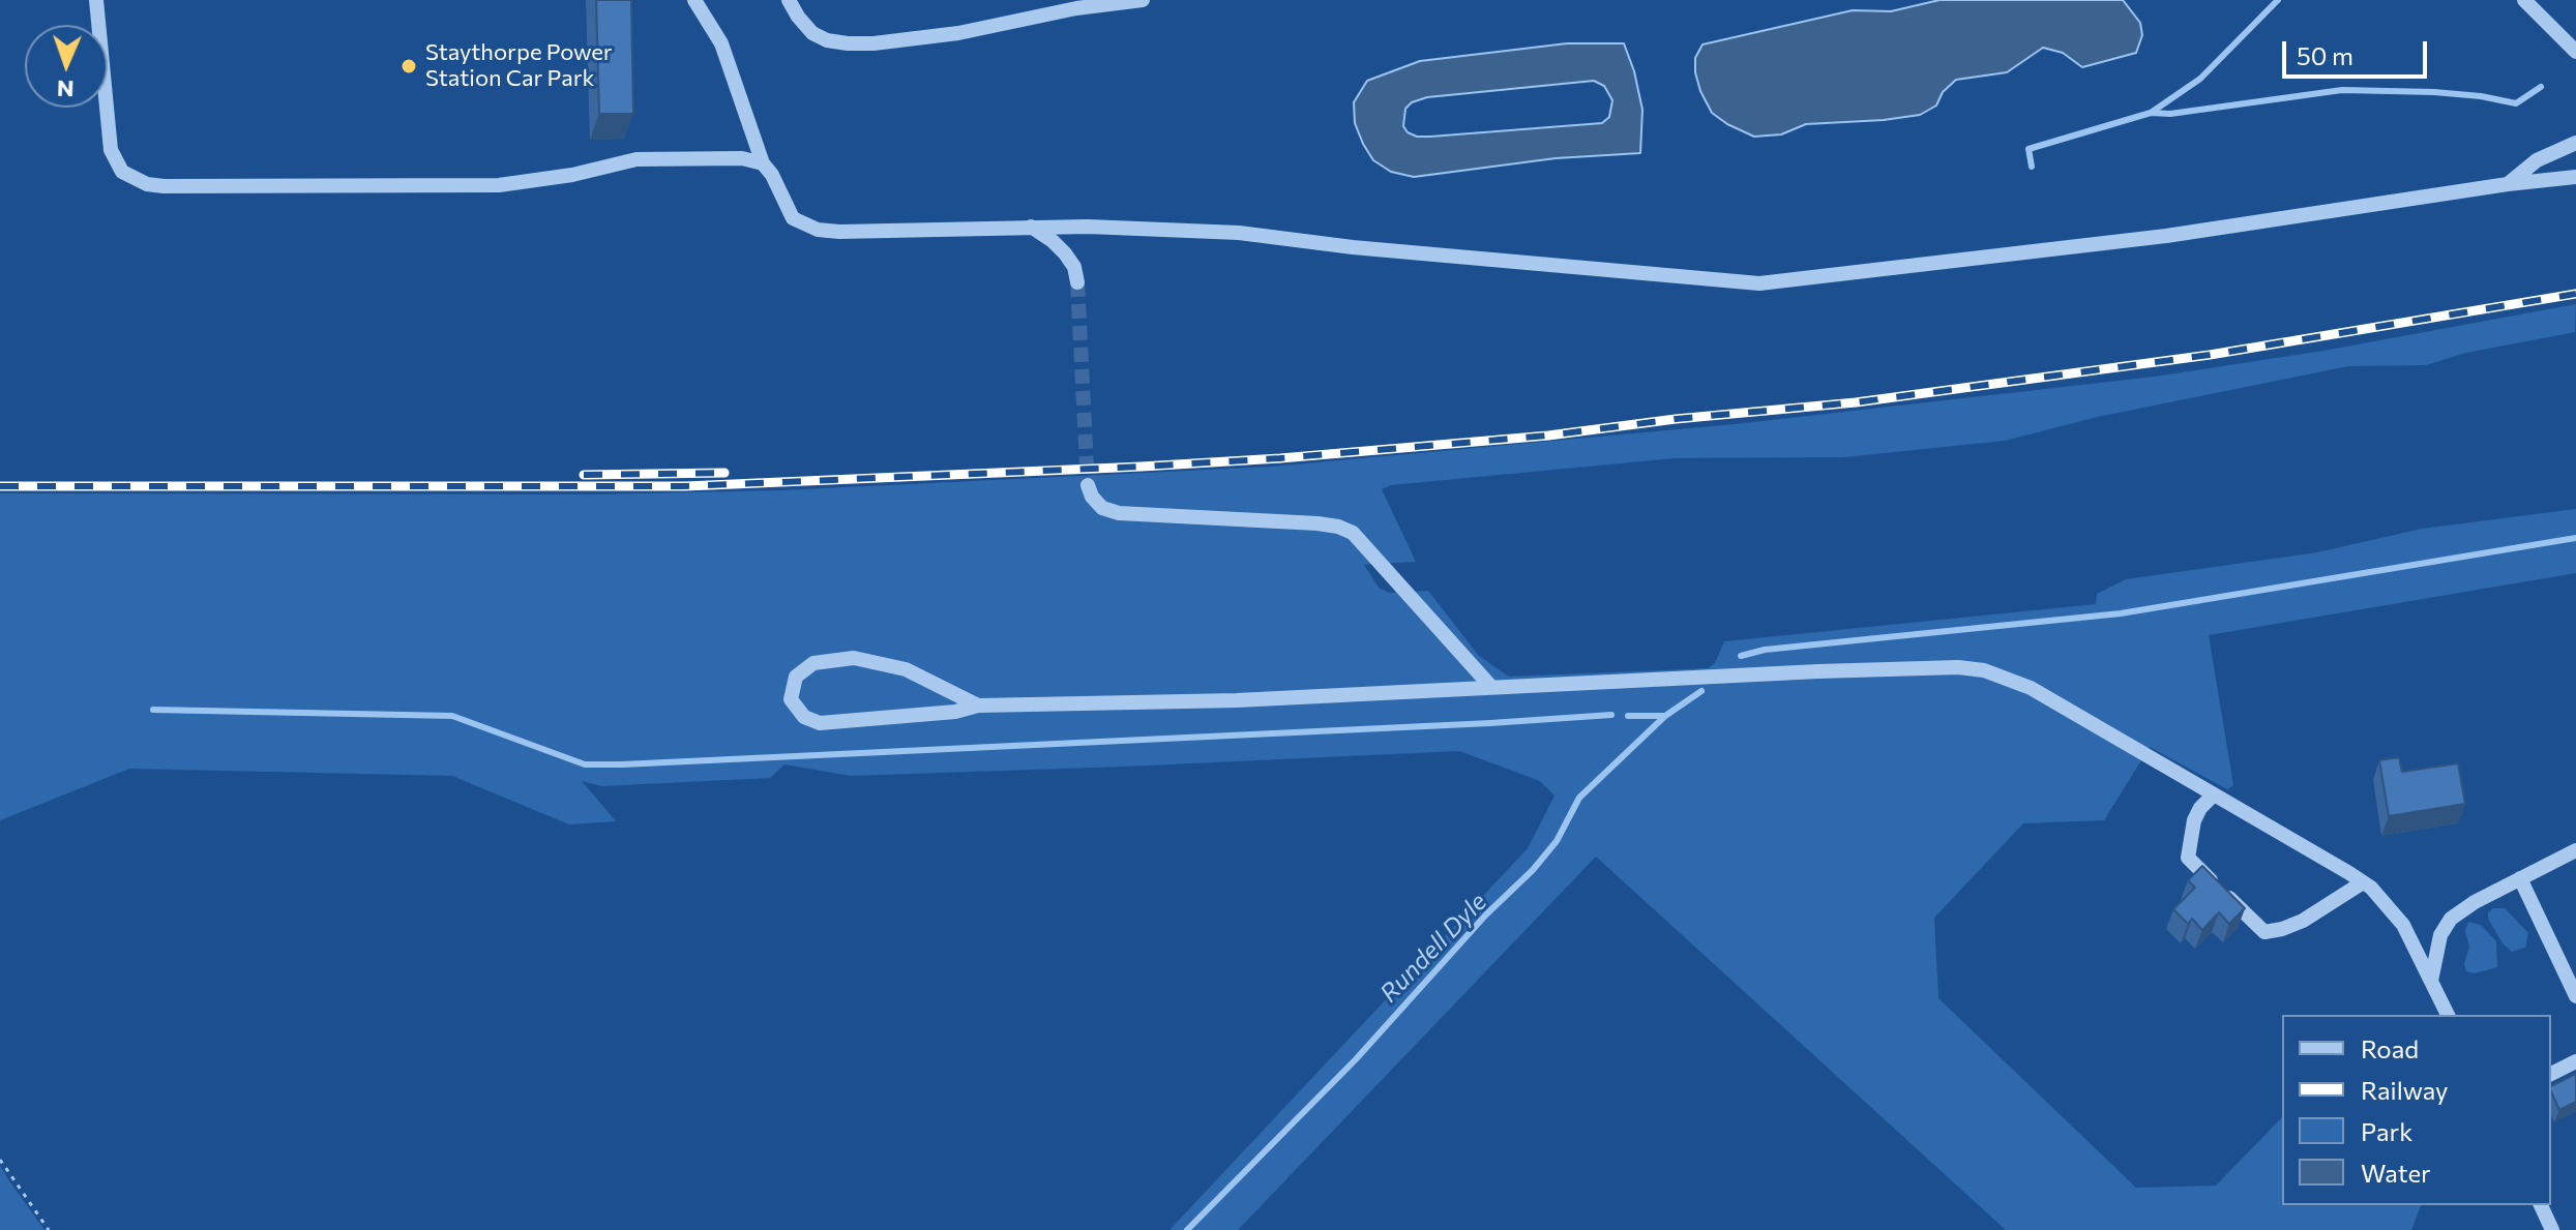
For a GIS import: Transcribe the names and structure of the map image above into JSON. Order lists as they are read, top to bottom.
{
  "water": ["Rundell Dyle"],
  "places": ["Staythorpe Power Station Car Park"],
  "legend": [
    "Road",
    "Railway",
    "Park",
    "Water"
  ],
  "scale_bar": "50 m",
  "north": "bottom"
}
